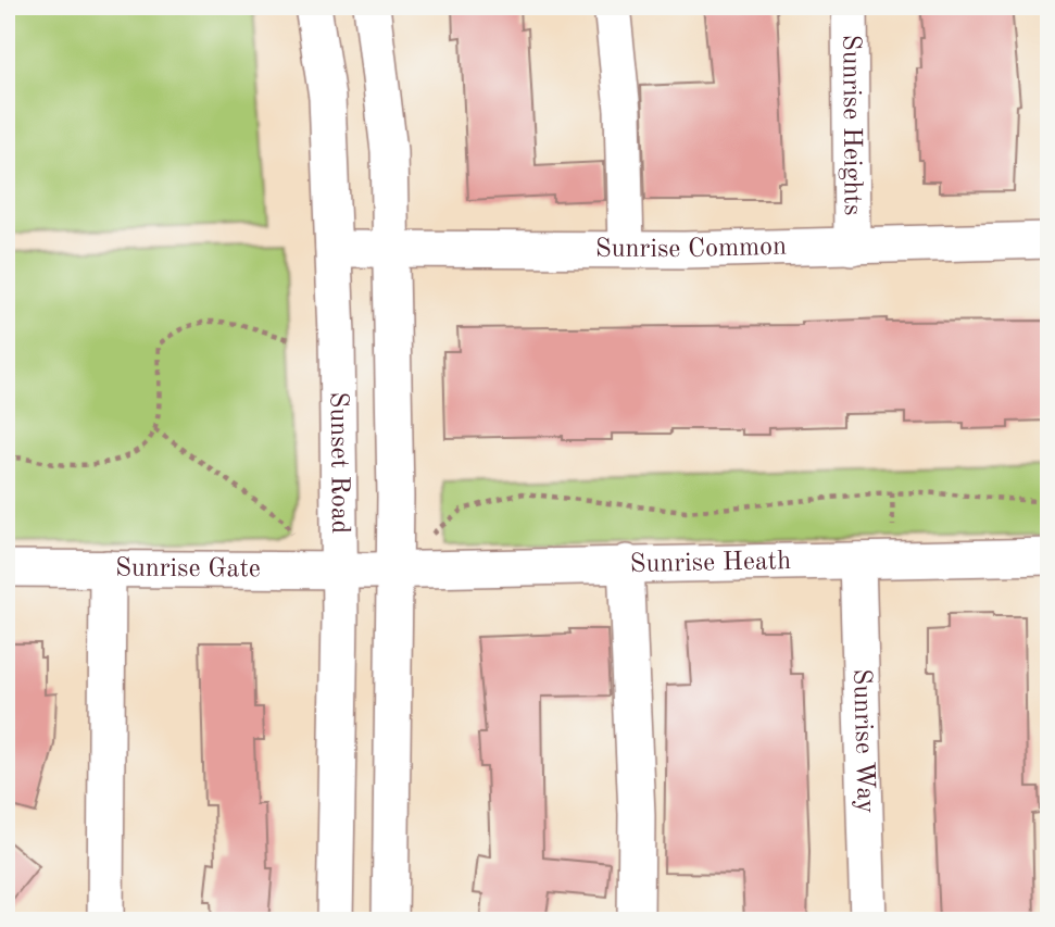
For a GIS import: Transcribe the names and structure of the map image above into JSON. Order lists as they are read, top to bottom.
{
  "streets": {
    "street": [
      "Sunrise Heights",
      "Sunrise Common",
      "Sunset Road",
      "Sunrise Heath",
      "Sunrise Gate",
      "Sunrise Way"
    ]
  },
  "crossings": [
    ["Sunrise Heights", "Sunrise Common"],
    ["Sunrise Common", "Sunset Road"],
    ["Sunset Road", "Sunrise Heath"],
    ["Sunset Road", "Sunrise Gate"],
    ["Sunrise Heath", "Sunrise Gate"],
    ["Sunrise Heath", "Sunrise Way"]
  ]
}
